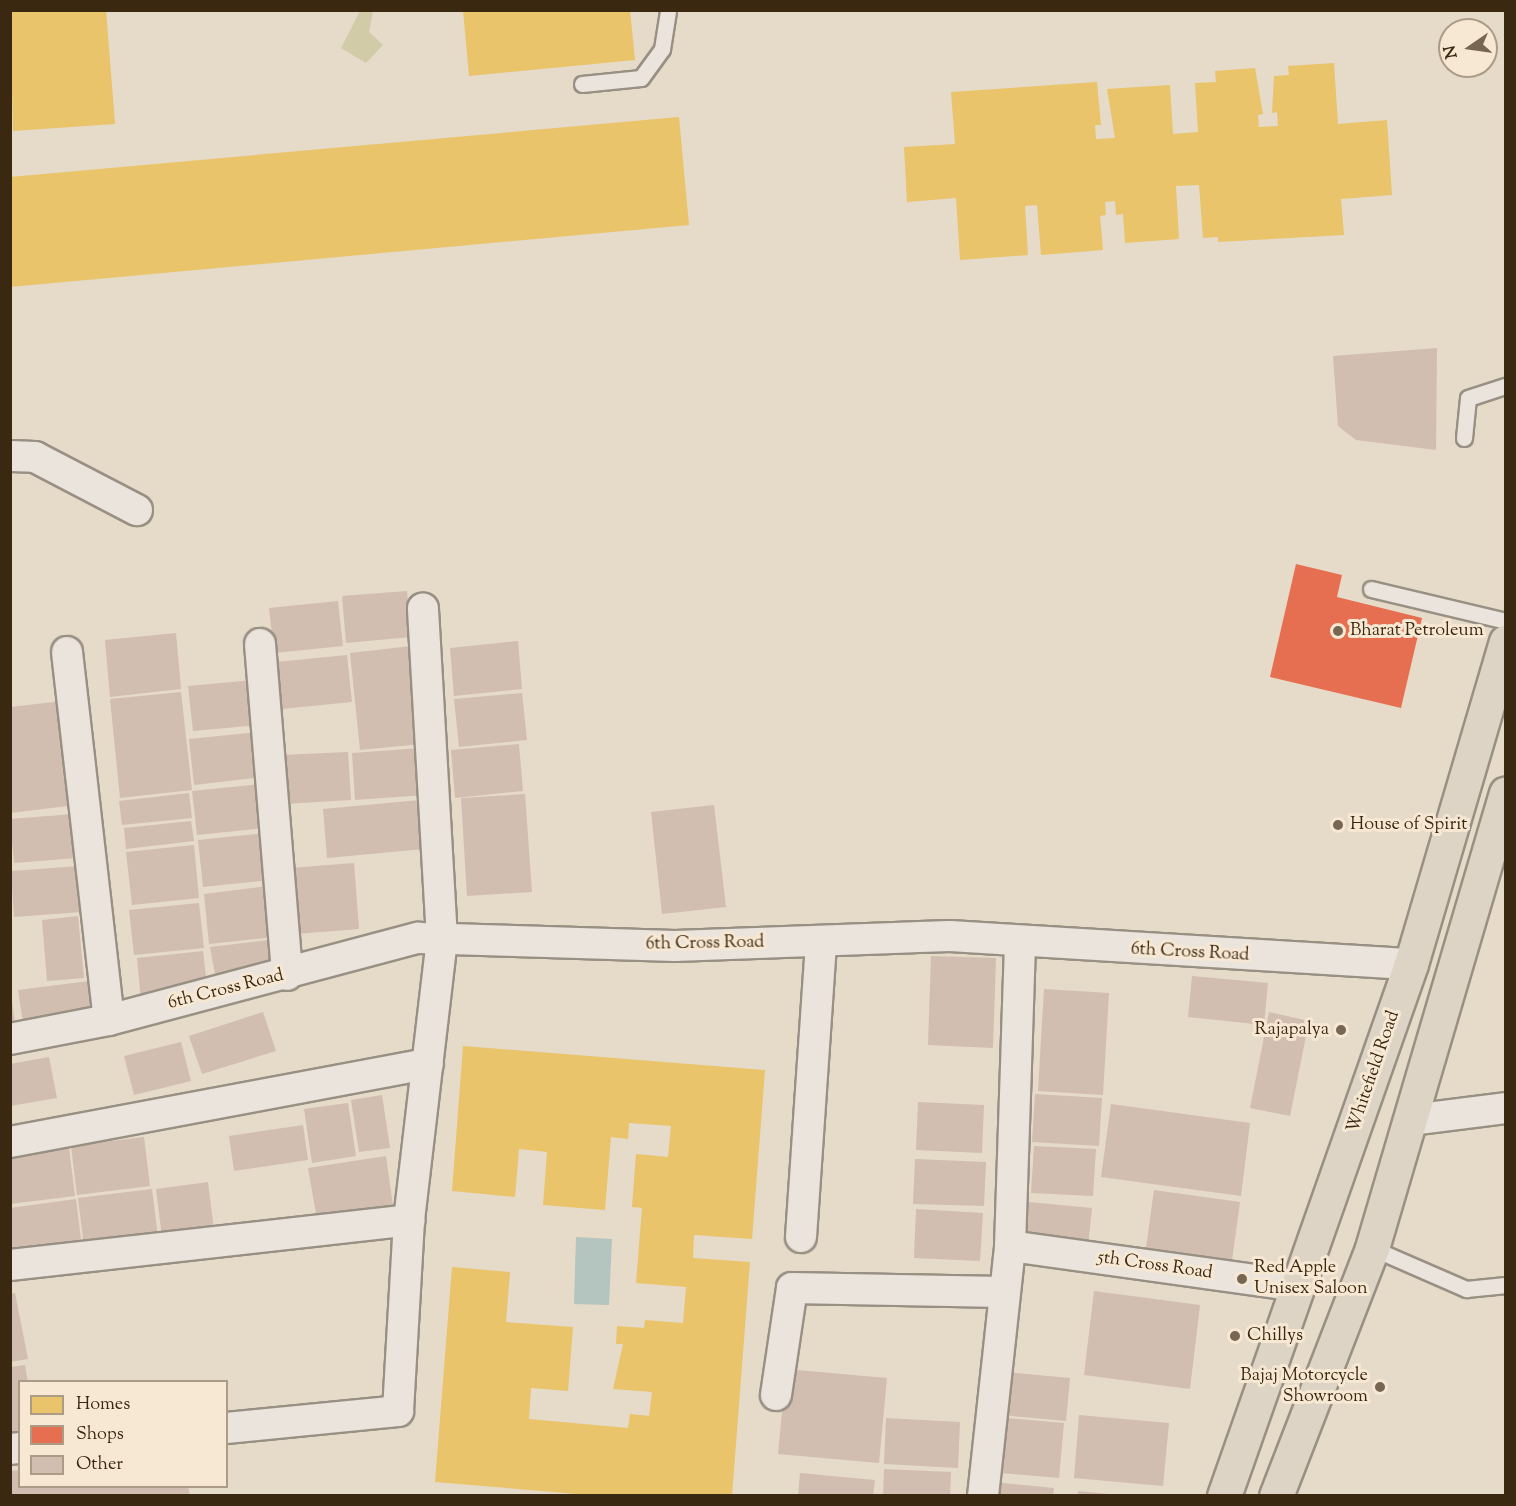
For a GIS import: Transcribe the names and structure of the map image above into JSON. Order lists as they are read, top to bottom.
{
  "streets": {
    "main road": ["Whitefield Road"],
    "street": ["6th Cross Road", "5th Cross Road"]
  },
  "crossings": [
    ["6th Cross Road", "Whitefield Road"],
    ["Whitefield Road", "5th Cross Road"]
  ],
  "places": [
    "Bharat Petroleum",
    "House of Spirit",
    "Rajapalya",
    "Red Apple Unisex Saloon",
    "Chillys",
    "Bajaj Motorcycle Showroom"
  ],
  "legend": ["Homes", "Shops", "Other"],
  "north": "left"
}
